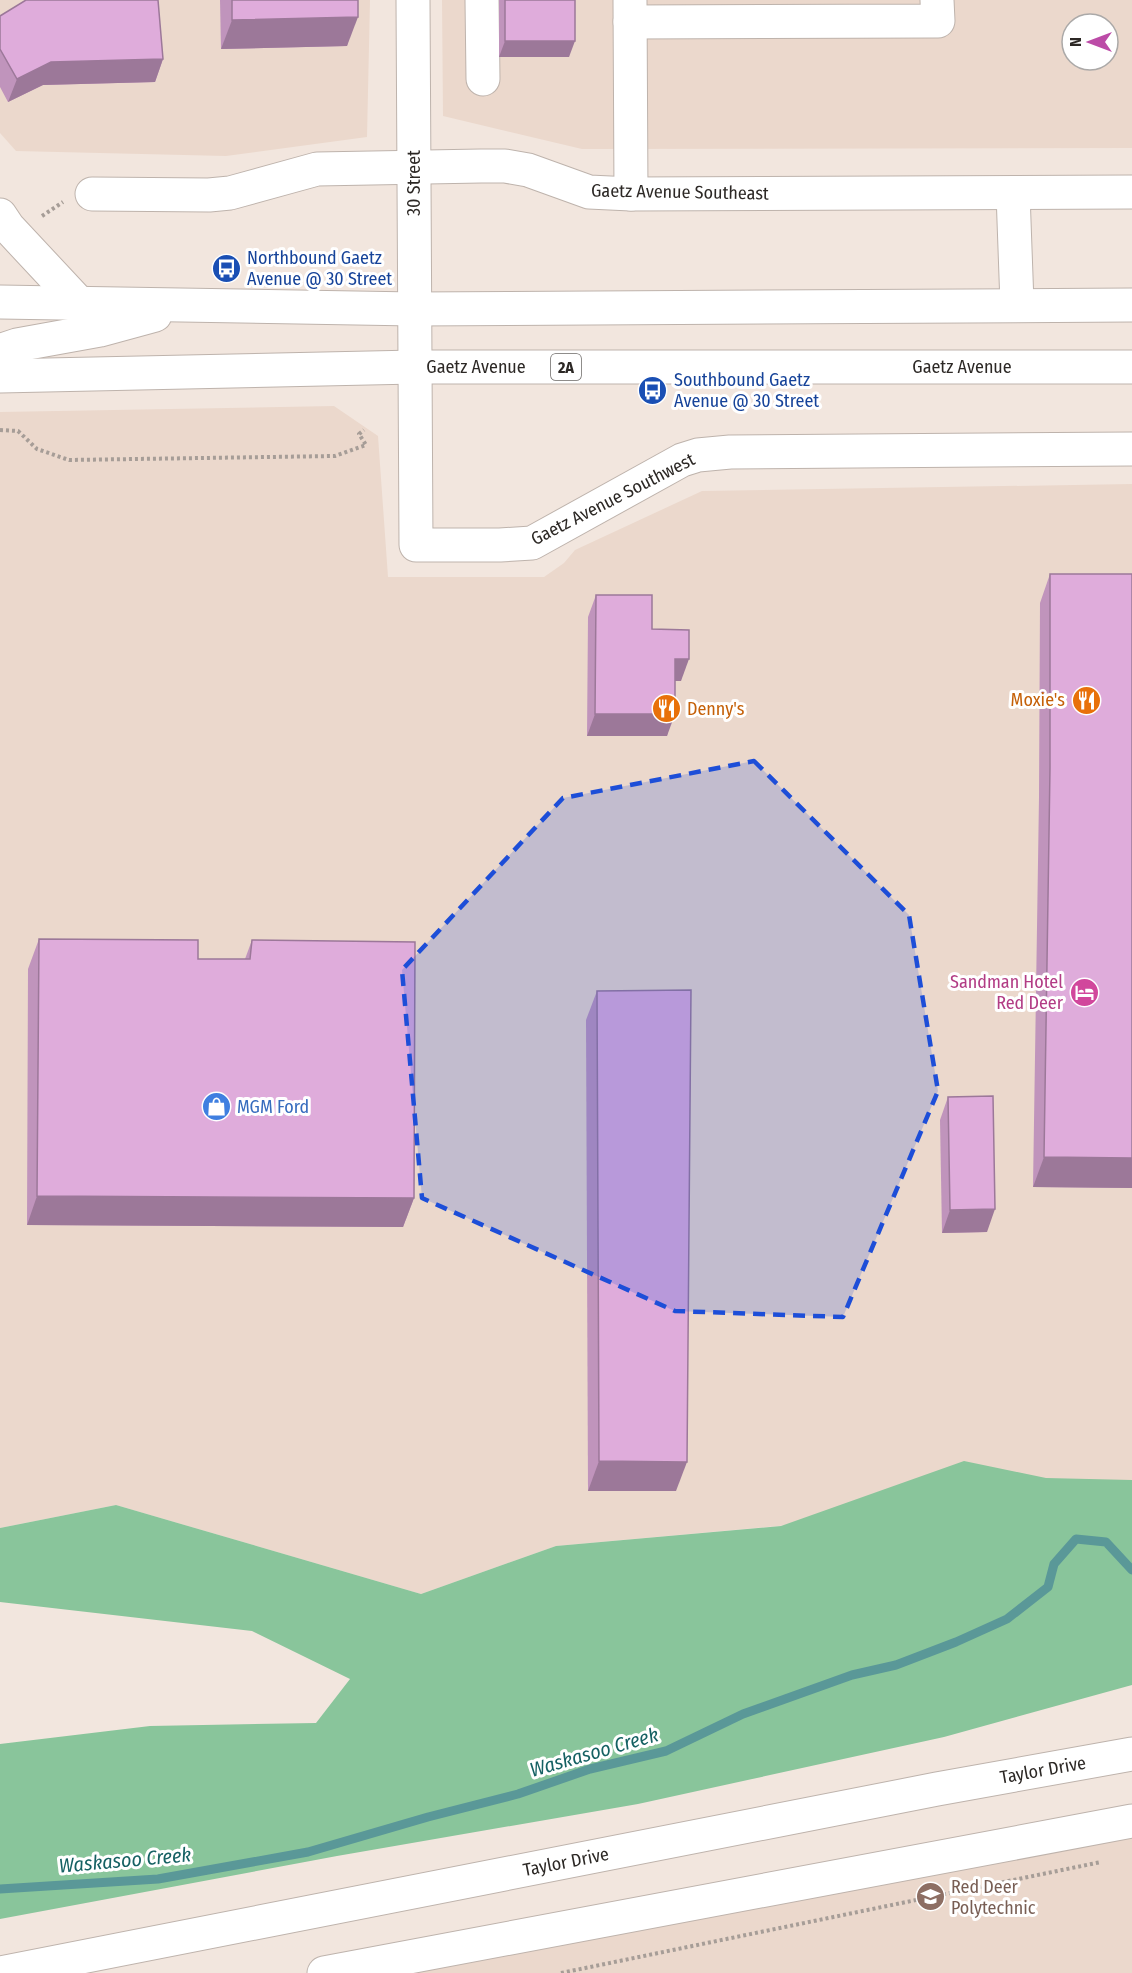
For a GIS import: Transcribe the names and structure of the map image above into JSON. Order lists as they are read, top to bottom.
{
  "streets": {
    "main road": [
      "30 Street",
      "Gaetz Avenue Southeast",
      "Gaetz Avenue",
      "2A",
      "Gaetz Avenue Southwest",
      "Taylor Drive"
    ]
  },
  "crossings": [
    ["30 Street", "Gaetz Avenue Southeast"],
    ["30 Street", "Gaetz Avenue"],
    ["30 Street", "Gaetz Avenue Southwest"],
    ["Gaetz Avenue", "Gaetz Avenue Southwest"]
  ],
  "water": ["Waskasoo Creek"],
  "places": {
    "bus stop": ["Northbound Gaetz Avenue @ 30 Street", "Southbound Gaetz Avenue @ 30 Street"],
    "restaurant": ["Moxie's", "Denny's"],
    "hotel": ["Sandman Hotel Red Deer"],
    "shop": ["MGM Ford"],
    "school or university": ["Red Deer Polytechnic"]
  },
  "north": "left"
}
